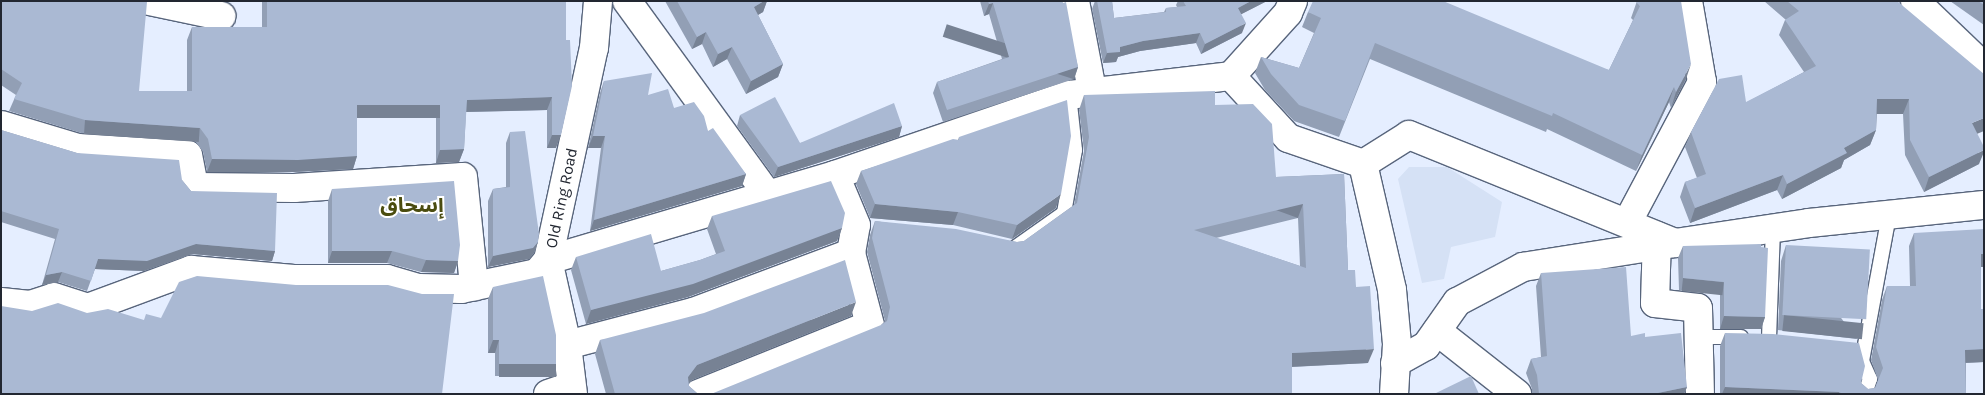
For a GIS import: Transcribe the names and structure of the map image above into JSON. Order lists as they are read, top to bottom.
{
  "streets": {
    "street": ["Old Ring Road"]
  },
  "districts": ["إسحاق"]
}
